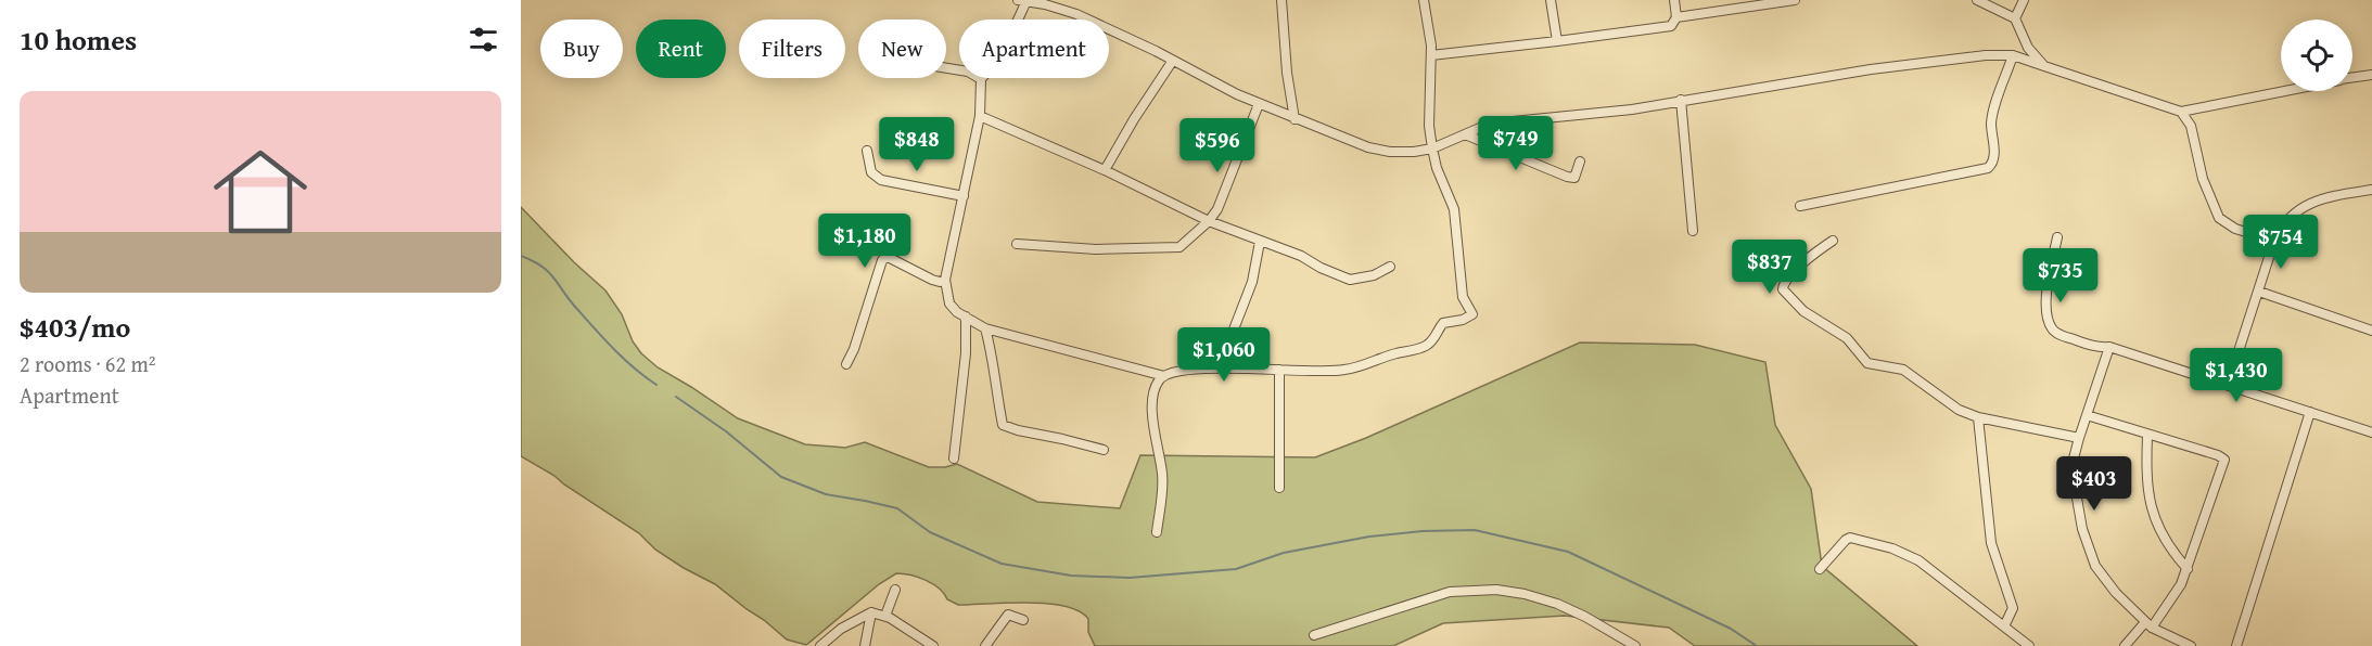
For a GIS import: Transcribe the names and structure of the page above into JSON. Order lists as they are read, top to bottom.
{
  "page": {
    "heading": "10 homes",
    "chip": [
      "Buy",
      "Rent",
      "Filters",
      "New",
      "Apartment"
    ],
    "list": [
      {
        "name": "$403/mo",
        "note": "2 rooms · 62 m² · Apartment"
      }
    ],
    "price": [
      "$749",
      "$848",
      "$596",
      "$1,180",
      "$754",
      "$837",
      "$735",
      "$1,060",
      "$1,430",
      "$403"
    ]
  }
}
